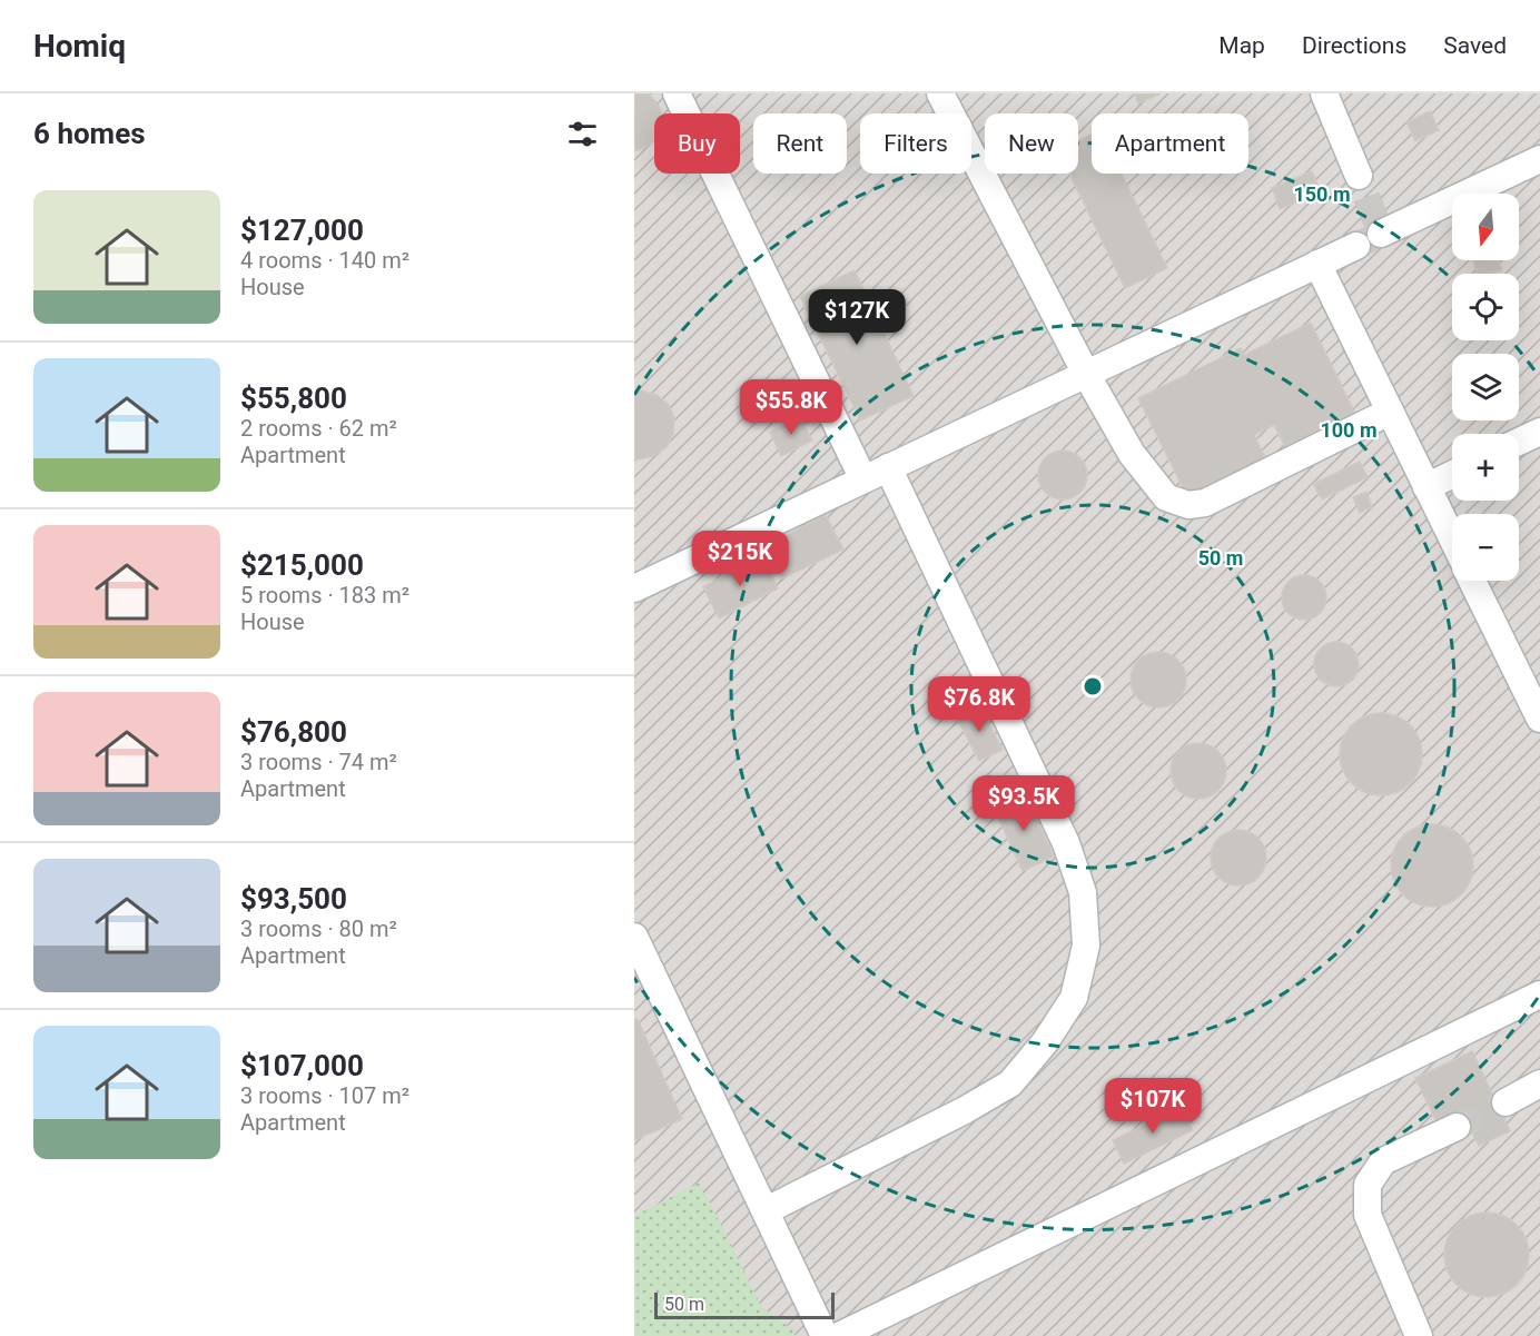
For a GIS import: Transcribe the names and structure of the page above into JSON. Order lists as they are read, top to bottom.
{
  "scale_bar": "50 m",
  "north": "bottom",
  "page": {
    "header": "Homiq",
    "nav": ["Map", "Directions", "Saved"],
    "heading": "6 homes",
    "chip": [
      "Buy",
      "Rent",
      "Filters",
      "New",
      "Apartment"
    ],
    "list": [
      {
        "name": "$127,000",
        "note": "4 rooms · 140 m² · House"
      },
      {
        "name": "$55,800",
        "note": "2 rooms · 62 m² · Apartment"
      },
      {
        "name": "$215,000",
        "note": "5 rooms · 183 m² · House"
      },
      {
        "name": "$76,800",
        "note": "3 rooms · 74 m² · Apartment"
      },
      {
        "name": "$93,500",
        "note": "3 rooms · 80 m² · Apartment"
      },
      {
        "name": "$107,000",
        "note": "3 rooms · 107 m² · Apartment"
      }
    ],
    "map_buttons": ["+", "−"],
    "price": [
      "$127K",
      "$55.8K",
      "$215K",
      "$76.8K",
      "$93.5K",
      "$107K"
    ],
    "scale": "50 m"
  },
  "rings": ["150 m", "100 m", "50 m"]
}
